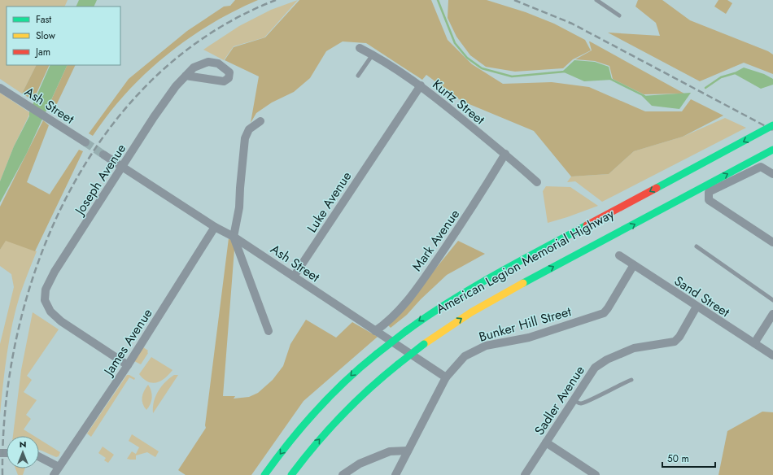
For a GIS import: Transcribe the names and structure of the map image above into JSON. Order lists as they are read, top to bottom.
{
  "streets": {
    "highway": ["American Legion Memorial Highway"],
    "street": [
      "Kurtz Street",
      "Ash Street",
      "Joseph Avenue",
      "Luke Avenue",
      "Mark Avenue",
      "Sand Street",
      "Bunker Hill Street",
      "James Avenue",
      "Sadler Avenue"
    ]
  },
  "crossings": [
    ["Kurtz Street", "Luke Avenue"],
    ["Kurtz Street", "Mark Avenue"],
    ["Ash Street", "Joseph Avenue"],
    ["Ash Street", "Luke Avenue"],
    ["Ash Street", "Mark Avenue"],
    ["Ash Street", "Bunker Hill Street"],
    ["Ash Street", "James Avenue"],
    ["Joseph Avenue", "James Avenue"],
    ["Sand Street", "Bunker Hill Street"],
    ["Sand Street", "Sadler Avenue"]
  ],
  "legend": ["Fast", "Slow", "Jam"],
  "scale_bar": "50 m",
  "north": "top"
}
